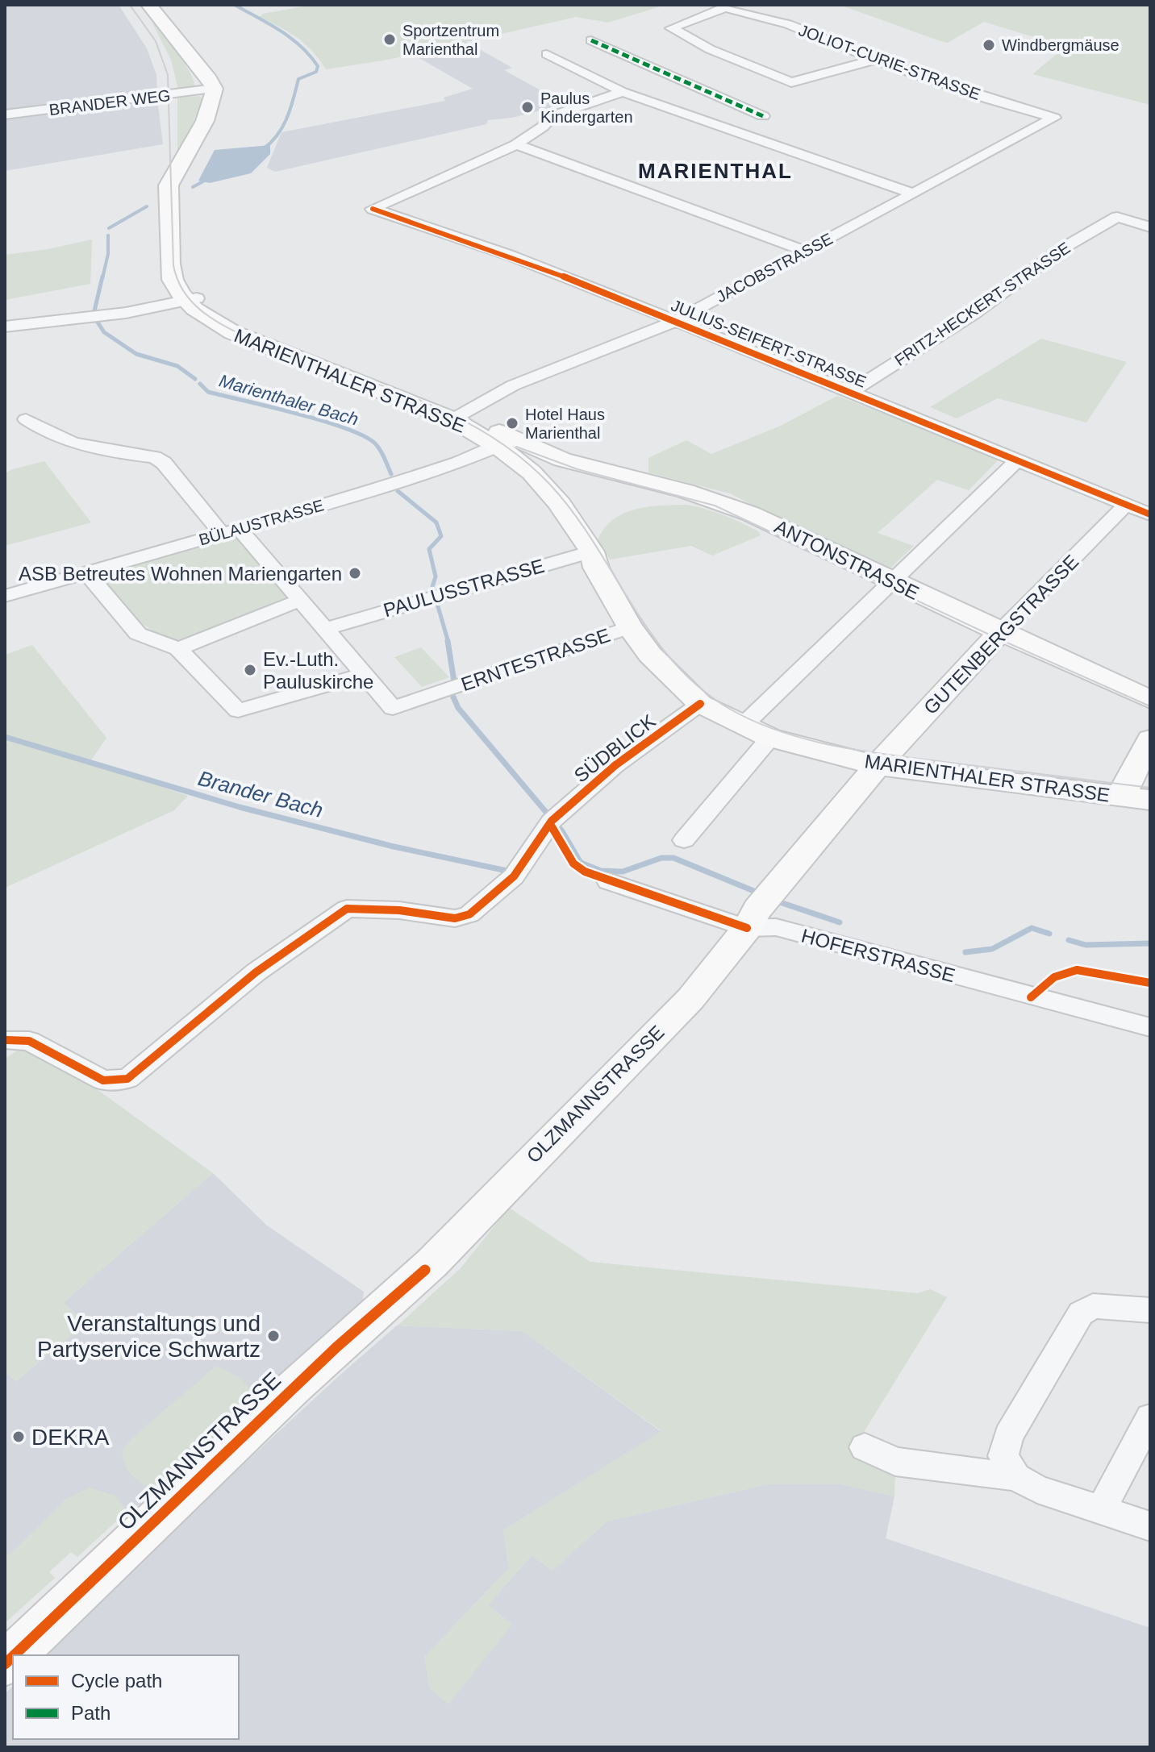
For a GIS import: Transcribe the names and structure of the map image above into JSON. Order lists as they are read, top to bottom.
{
  "streets": {
    "main road": [
      "MARIENTHALER STRASSE",
      "ANTONSTRASSE",
      "GUTENBERGSTRASSE",
      "OLZMANNSTRASSE"
    ],
    "street": [
      "JOLIOT-CURIE-STRASSE",
      "BRANDER WEG",
      "JACOBSTRASSE",
      "FRITZ-HECKERT-STRASSE",
      "JULIUS-SEIFERT-STRASSE",
      "BÜLAUSTRASSE",
      "PAULUSSTRASSE",
      "ERNTESTRASSE",
      "SÜDBLICK",
      "HOFERSTRASSE"
    ]
  },
  "crossings": [
    ["JOLIOT-CURIE-STRASSE", "JACOBSTRASSE"],
    ["BRANDER WEG", "MARIENTHALER STRASSE"],
    ["JACOBSTRASSE", "JULIUS-SEIFERT-STRASSE"],
    ["JACOBSTRASSE", "MARIENTHALER STRASSE"],
    ["FRITZ-HECKERT-STRASSE", "JULIUS-SEIFERT-STRASSE"],
    ["JULIUS-SEIFERT-STRASSE", "GUTENBERGSTRASSE"],
    ["MARIENTHALER STRASSE", "BÜLAUSTRASSE"],
    ["MARIENTHALER STRASSE", "ANTONSTRASSE"],
    ["MARIENTHALER STRASSE", "PAULUSSTRASSE"],
    ["MARIENTHALER STRASSE", "GUTENBERGSTRASSE"],
    ["MARIENTHALER STRASSE", "ERNTESTRASSE"],
    ["MARIENTHALER STRASSE", "SÜDBLICK"],
    ["MARIENTHALER STRASSE", "OLZMANNSTRASSE"],
    ["BÜLAUSTRASSE", "ANTONSTRASSE"],
    ["ANTONSTRASSE", "GUTENBERGSTRASSE"],
    ["GUTENBERGSTRASSE", "OLZMANNSTRASSE"],
    ["HOFERSTRASSE", "OLZMANNSTRASSE"]
  ],
  "districts": ["MARIENTHAL"],
  "water": ["Marienthaler Bach", "Brander Bach"],
  "places": [
    "Sportzentrum Marienthal",
    "Windbergmäuse",
    "Paulus Kindergarten",
    "Hotel Haus Marienthal",
    "ASB Betreutes Wohnen Mariengarten",
    "Ev.-Luth. Pauluskirche",
    "Veranstaltungs und Partyservice Schwartz",
    "DEKRA"
  ],
  "legend": ["Cycle path", "Path"]
}
